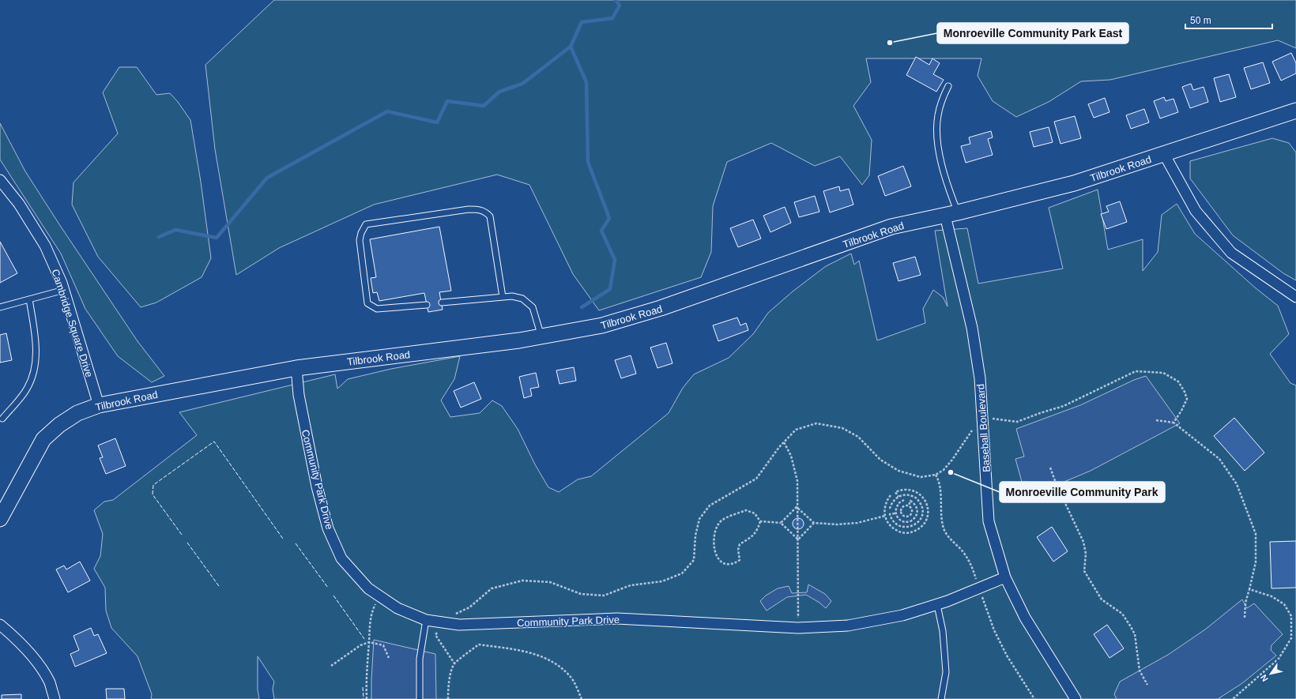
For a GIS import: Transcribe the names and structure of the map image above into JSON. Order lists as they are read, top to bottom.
{
  "streets": {
    "street": [
      "Tilbrook Road",
      "Cambridge Square Drive",
      "Baseball Boulevard",
      "Community Park Drive"
    ]
  },
  "crossings": [
    ["Tilbrook Road", "Cambridge Square Drive"],
    ["Tilbrook Road", "Baseball Boulevard"],
    ["Tilbrook Road", "Community Park Drive"],
    ["Baseball Boulevard", "Community Park Drive"]
  ],
  "places": ["Monroeville Community Park East", "Monroeville Community Park"],
  "scale_bar": "50 m",
  "north": "bottom left"
}
